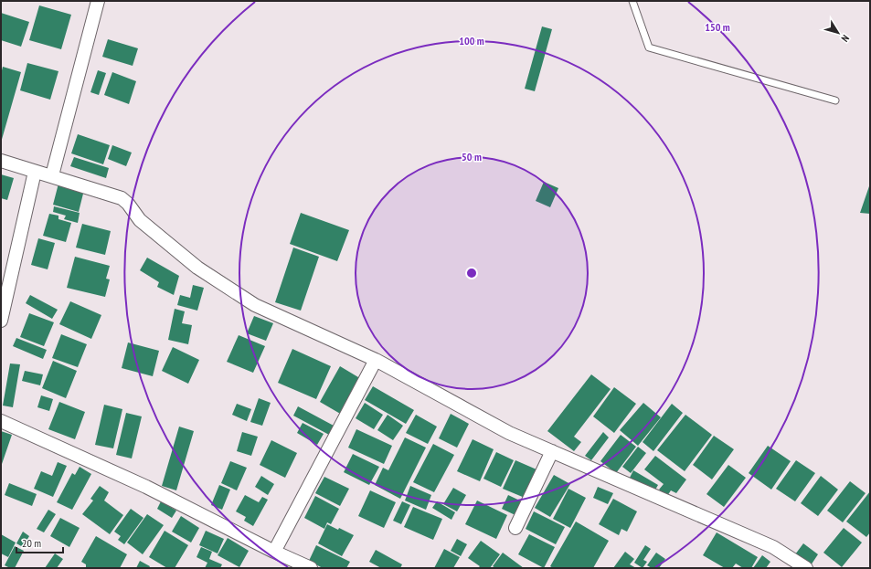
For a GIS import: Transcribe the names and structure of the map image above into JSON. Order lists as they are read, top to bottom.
{
  "scale_bar": "20 m",
  "north": "bottom right",
  "rings": ["150 m", "100 m", "50 m"]
}
